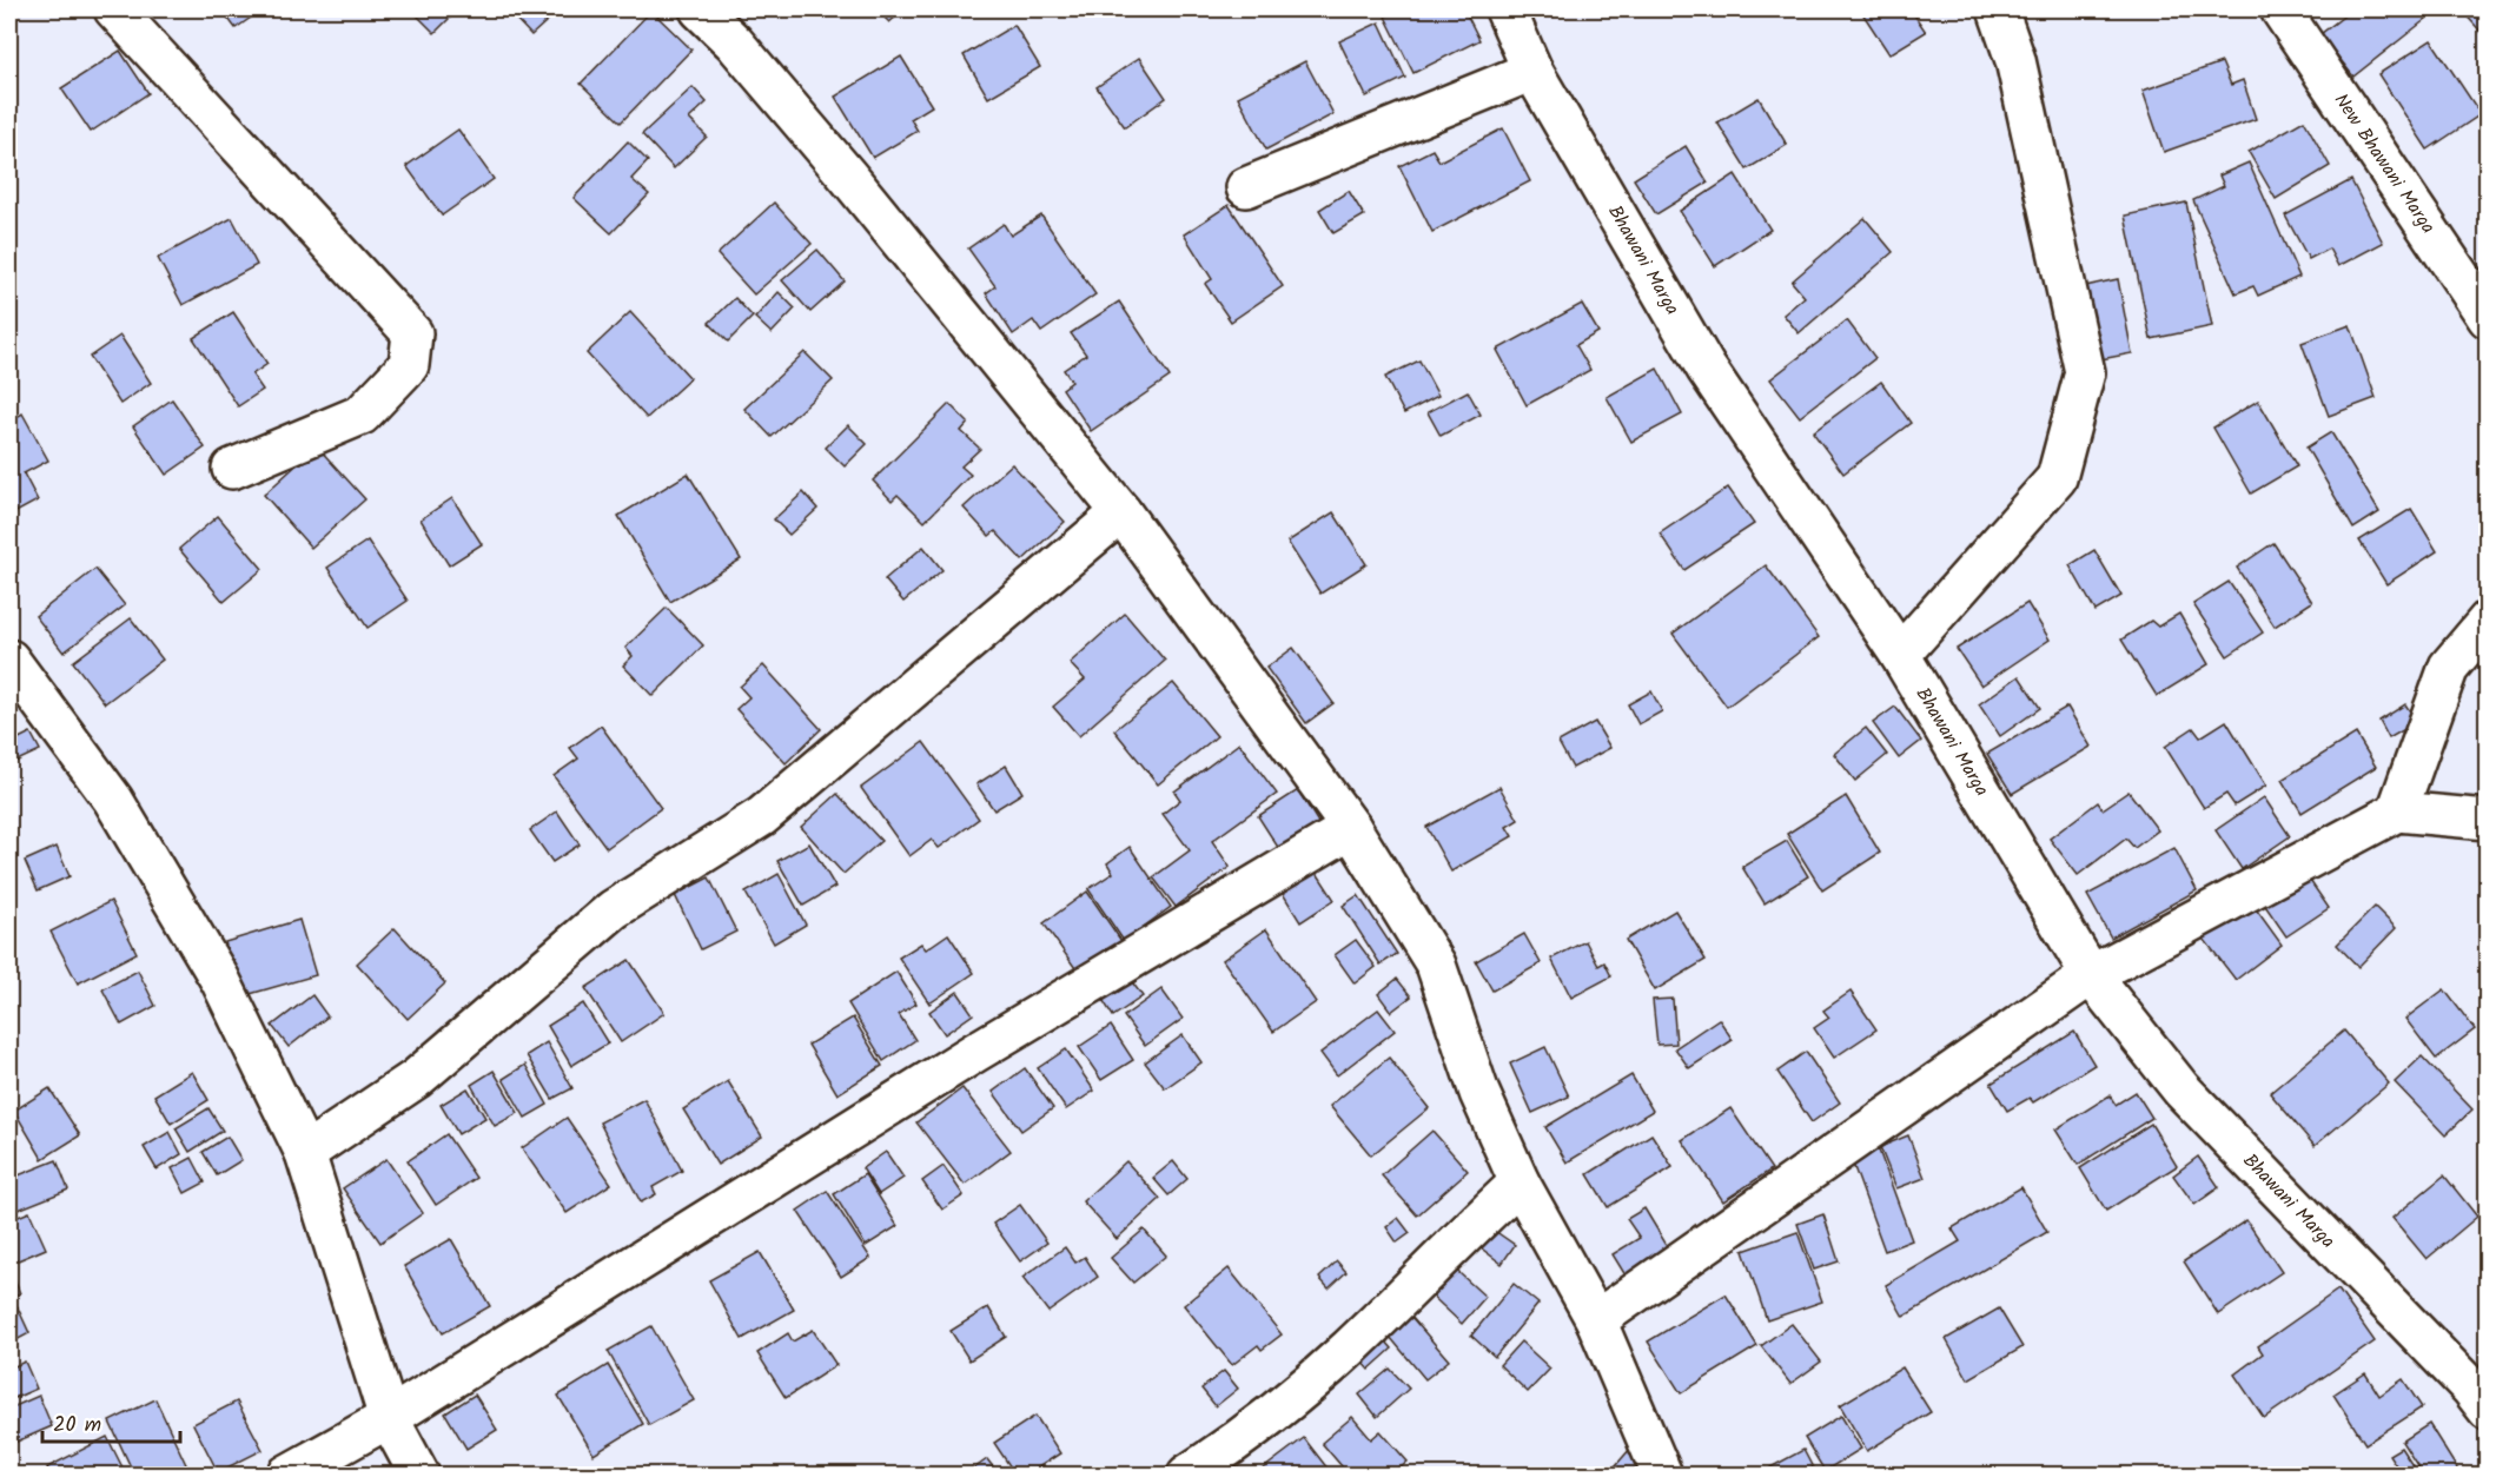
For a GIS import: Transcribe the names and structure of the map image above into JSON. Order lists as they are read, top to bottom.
{
  "streets": {
    "street": ["New Bhawani Marga", "Bhawani Marga"]
  },
  "scale_bar": "20 m"
}
